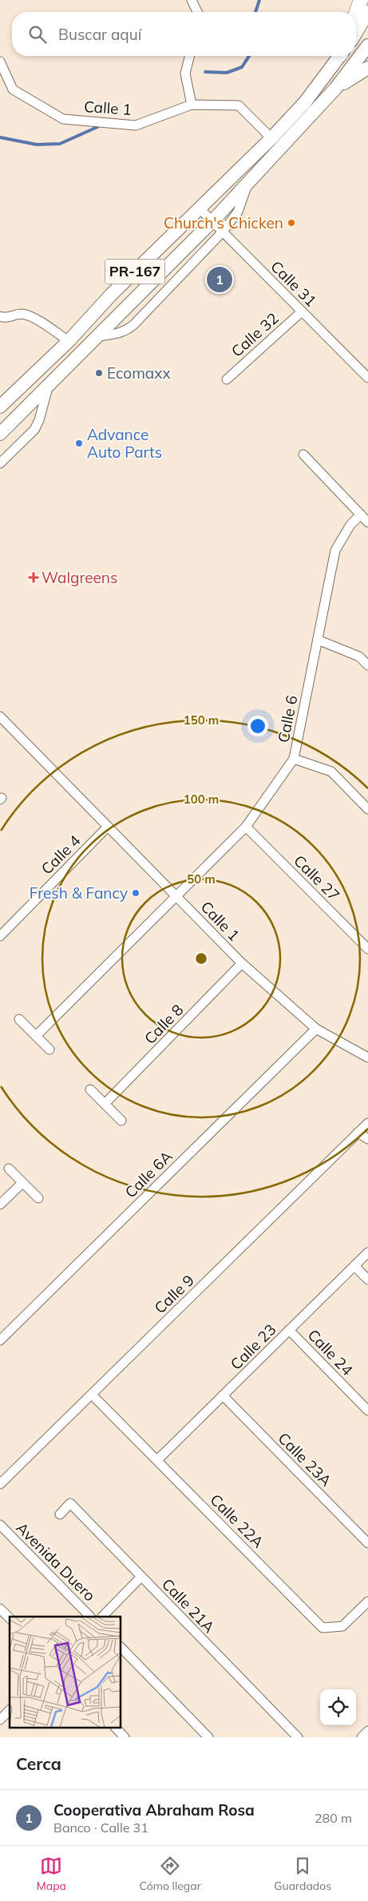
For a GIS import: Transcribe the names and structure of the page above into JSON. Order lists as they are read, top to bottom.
{
  "streets": {
    "main road": ["PR-167"],
    "street": [
      "Calle 1",
      "Calle 31",
      "Calle 32",
      "Calle 6",
      "Calle 4",
      "Calle 27",
      "Calle 8",
      "Calle 6A",
      "Calle 9",
      "Calle 23",
      "Calle 24",
      "Calle 23A",
      "Calle 22A",
      "Avenida Duero",
      "Calle 21A"
    ]
  },
  "crossings": [
    ["Calle 1", "PR-167"],
    ["Calle 1", "Calle 6"],
    ["Calle 1", "Calle 4"],
    ["Calle 1", "Calle 8"],
    ["Calle 1", "Calle 6A"],
    ["PR-167", "Calle 31"],
    ["Calle 31", "Calle 32"],
    ["Calle 6", "Calle 27"],
    ["Calle 9", "Calle 22A"],
    ["Calle 23", "Calle 24"],
    ["Calle 23", "Calle 23A"],
    ["Calle 23", "Calle 22A"]
  ],
  "places": {
    "other": [
      "Church's Chicken",
      "Ecomaxx",
      "Advance Auto Parts",
      "Fresh & Fancy"
    ],
    "health": ["Walgreens"]
  },
  "page": {
    "search": "Buscar aquí",
    "pins": "1",
    "heading": "Cerca",
    "list": [
      {
        "mark": "1",
        "name": "Cooperativa Abraham Rosa",
        "note": "Banco · Calle 31",
        "value": "280 m"
      }
    ],
    "nav": ["Mapa", "Cómo llegar", "Guardados"]
  },
  "rings": ["150 m", "100 m", "50 m"]
}
